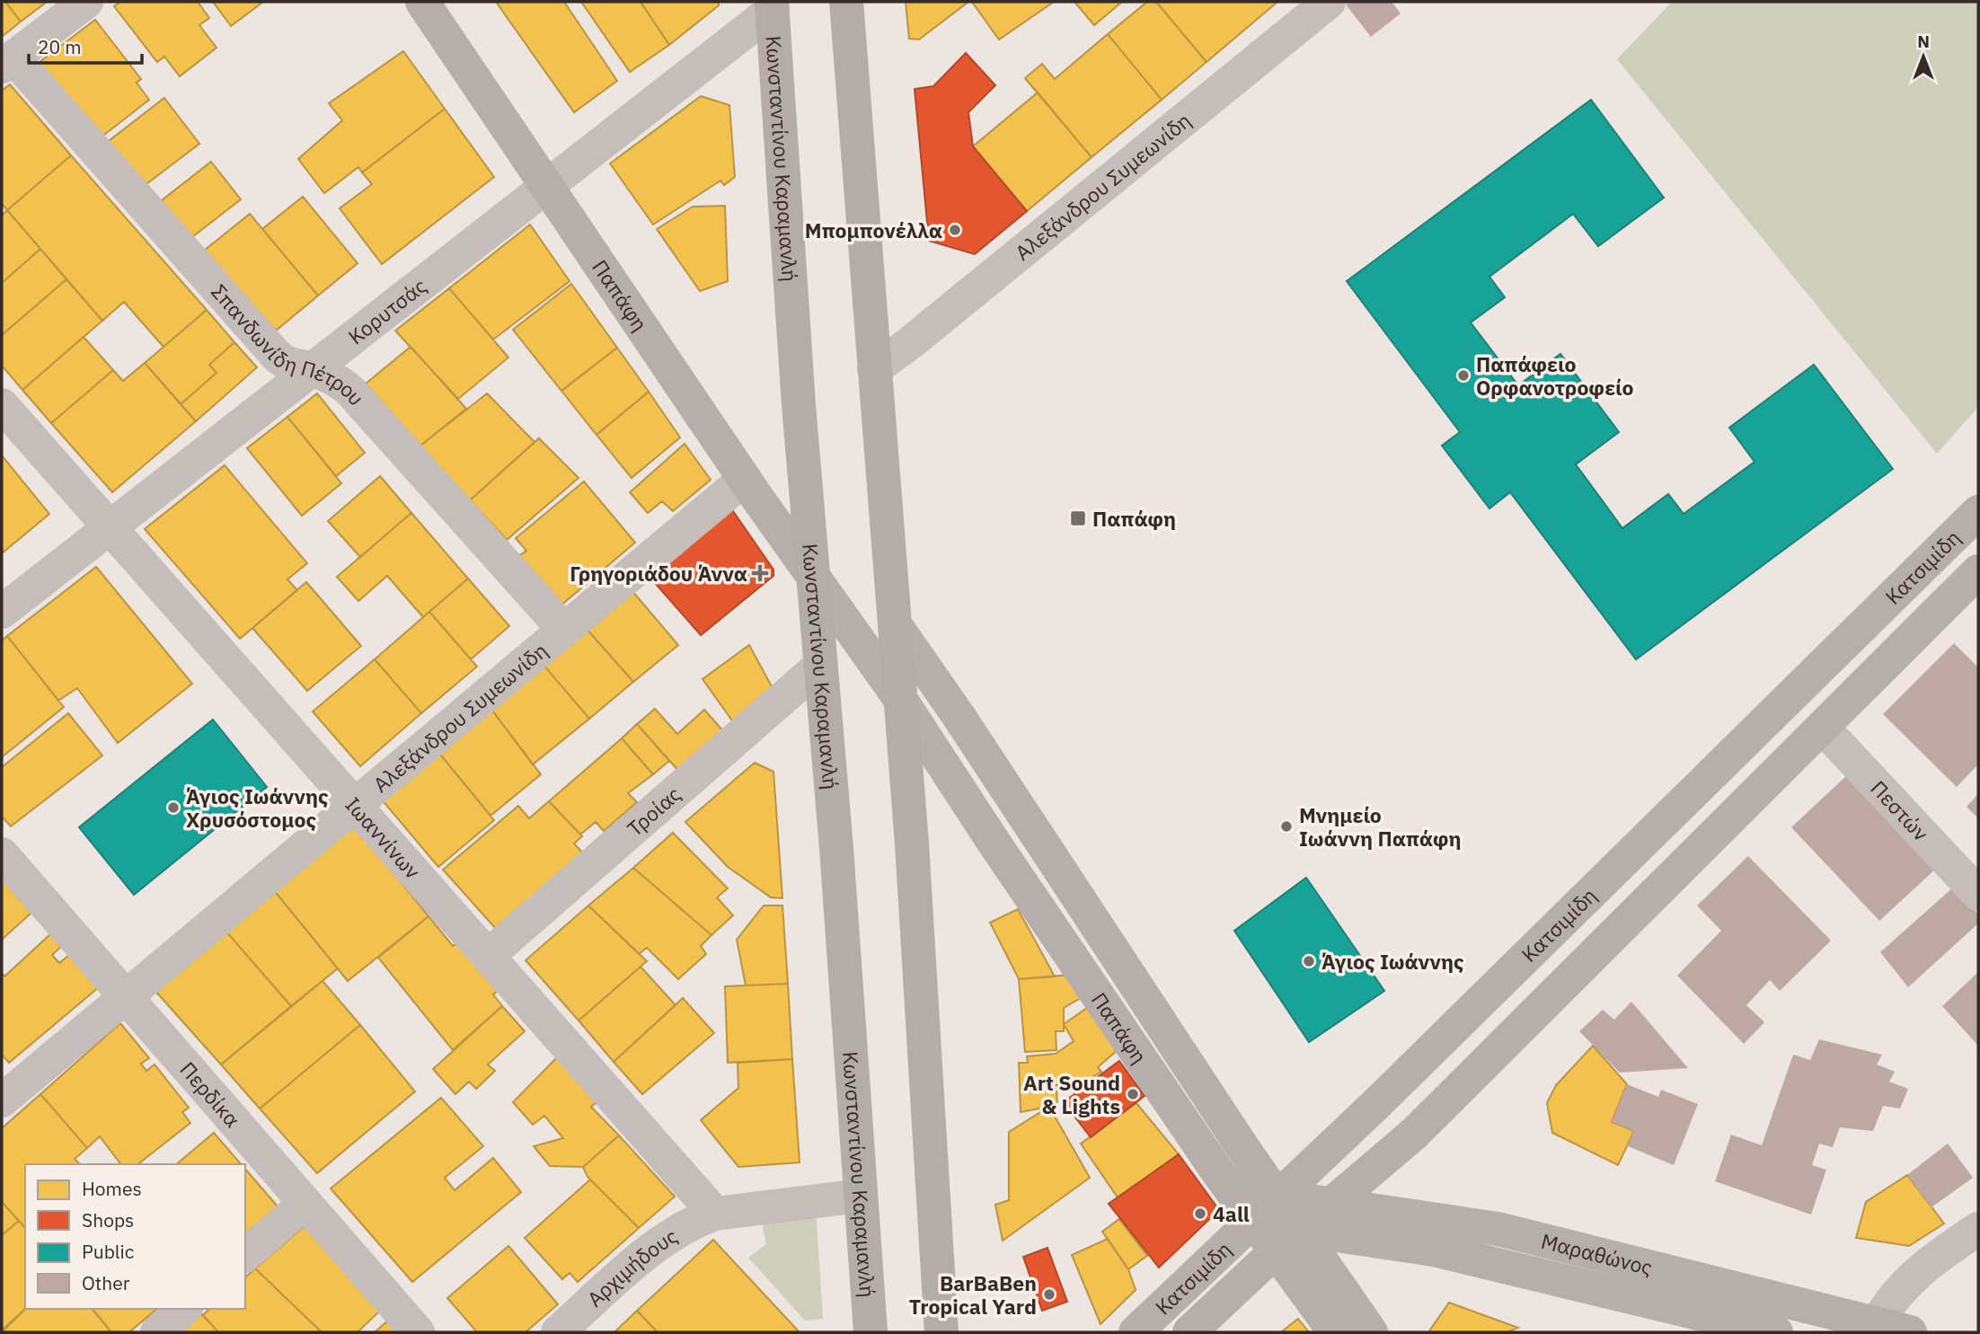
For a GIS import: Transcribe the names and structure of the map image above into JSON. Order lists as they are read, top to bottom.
{
  "streets": {
    "main road": [
      "Κωνσταντίνου Καραμανλή",
      "Παπάφη",
      "Κατσιμίδη",
      "Μαραθώνος"
    ],
    "street": [
      "Αλεξάνδρου Συμεωνίδη",
      "Κορυτσάς",
      "Σπανδωνίδη Πέτρου",
      "Τροίας",
      "Πεστών",
      "Ιωαννίνων",
      "Περδίκα",
      "Αρχιμήδους"
    ]
  },
  "crossings": [
    ["Κωνσταντίνου Καραμανλή", "Παπάφη"],
    ["Κωνσταντίνου Καραμανλή", "Κορυτσάς"],
    ["Κωνσταντίνου Καραμανλή", "Τροίας"],
    ["Κωνσταντίνου Καραμανλή", "Αρχιμήδους"],
    ["Αλεξάνδρου Συμεωνίδη", "Παπάφη"],
    ["Αλεξάνδρου Συμεωνίδη", "Σπανδωνίδη Πέτρου"],
    ["Αλεξάνδρου Συμεωνίδη", "Ιωαννίνων"],
    ["Αλεξάνδρου Συμεωνίδη", "Περδίκα"],
    ["Παπάφη", "Κορυτσάς"],
    ["Παπάφη", "Κατσιμίδη"],
    ["Παπάφη", "Μαραθώνος"],
    ["Κορυτσάς", "Σπανδωνίδη Πέτρου"],
    ["Κορυτσάς", "Ιωαννίνων"],
    ["Κατσιμίδη", "Πεστών"],
    ["Κατσιμίδη", "Μαραθώνος"],
    ["Τροίας", "Ιωαννίνων"],
    ["Ιωαννίνων", "Αρχιμήδους"]
  ],
  "places": {
    "other": [
      "Μπομπονέλλα",
      "Παπάφειο Ορφανοτροφείο",
      "Άγιος Ιωάννης Χρυσόστομος",
      "Μνημείο Ιωάννη Παπάφη",
      "Άγιος Ιωάννης",
      "Art Sound & Lights",
      "4all",
      "BarBaBen Tropical Yard"
    ],
    "transit": ["Παπάφη"],
    "health": ["Γρηγοριάδου Άννα"]
  },
  "legend": [
    "Homes",
    "Shops",
    "Public",
    "Other"
  ],
  "scale_bar": "20 m",
  "north": "top"
}
